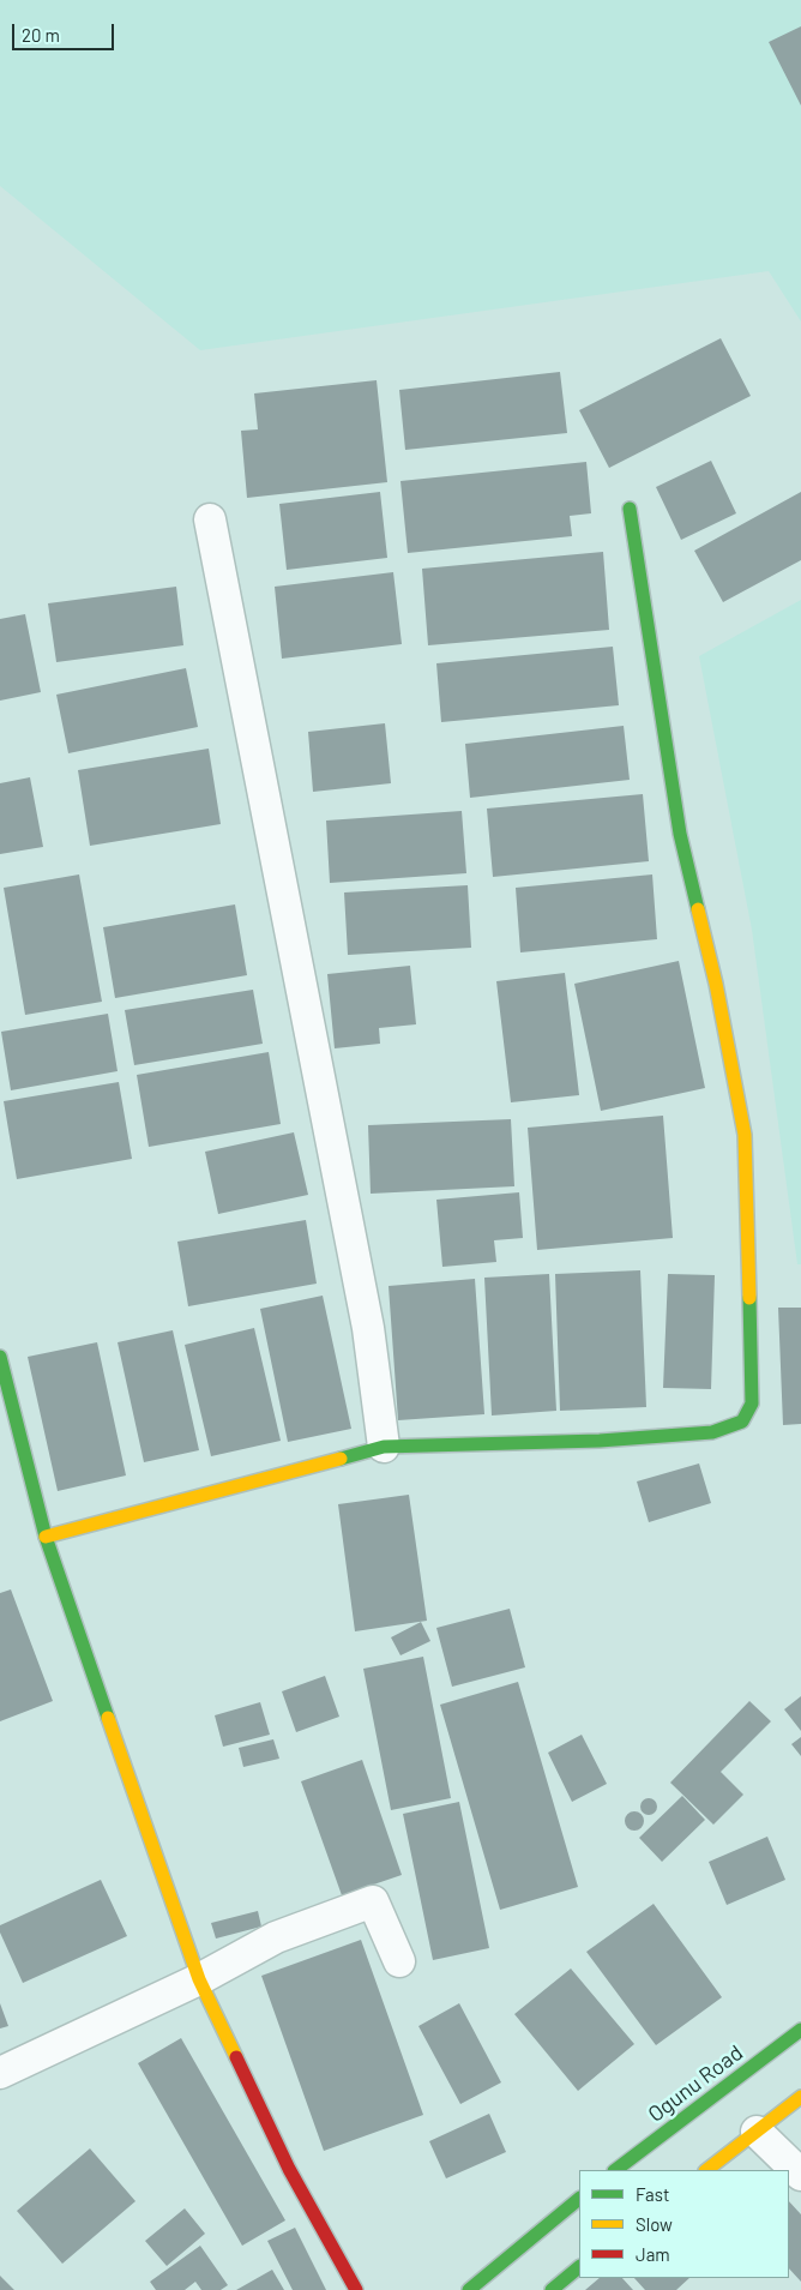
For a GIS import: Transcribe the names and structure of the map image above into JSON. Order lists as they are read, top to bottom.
{
  "streets": {
    "street": ["Ogunu Road"]
  },
  "legend": ["Fast", "Slow", "Jam"],
  "scale_bar": "20 m"
}
